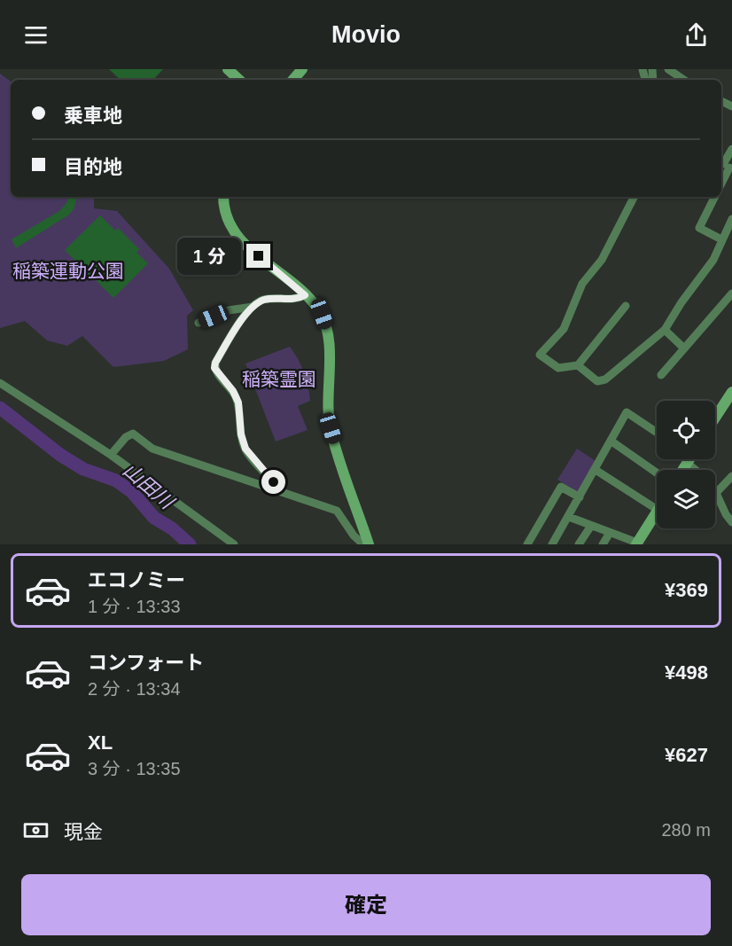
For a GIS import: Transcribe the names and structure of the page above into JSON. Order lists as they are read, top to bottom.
{
  "water": ["山田川"],
  "parks": ["稲築運動公園", "稲築霊園"],
  "page": {
    "header": "Movio",
    "banner": ["乗車地", "目的地"],
    "bubble": "1 分",
    "list": [
      {
        "name": "エコノミー",
        "note": "1 分 · 13:33",
        "value": "¥369"
      },
      {
        "name": "コンフォート",
        "note": "2 分 · 13:34",
        "value": "¥498"
      },
      {
        "name": "XL",
        "note": "3 分 · 13:35",
        "value": "¥627"
      }
    ],
    "pay": ["現金", "280 m"],
    "buttons": "確定"
  }
}
